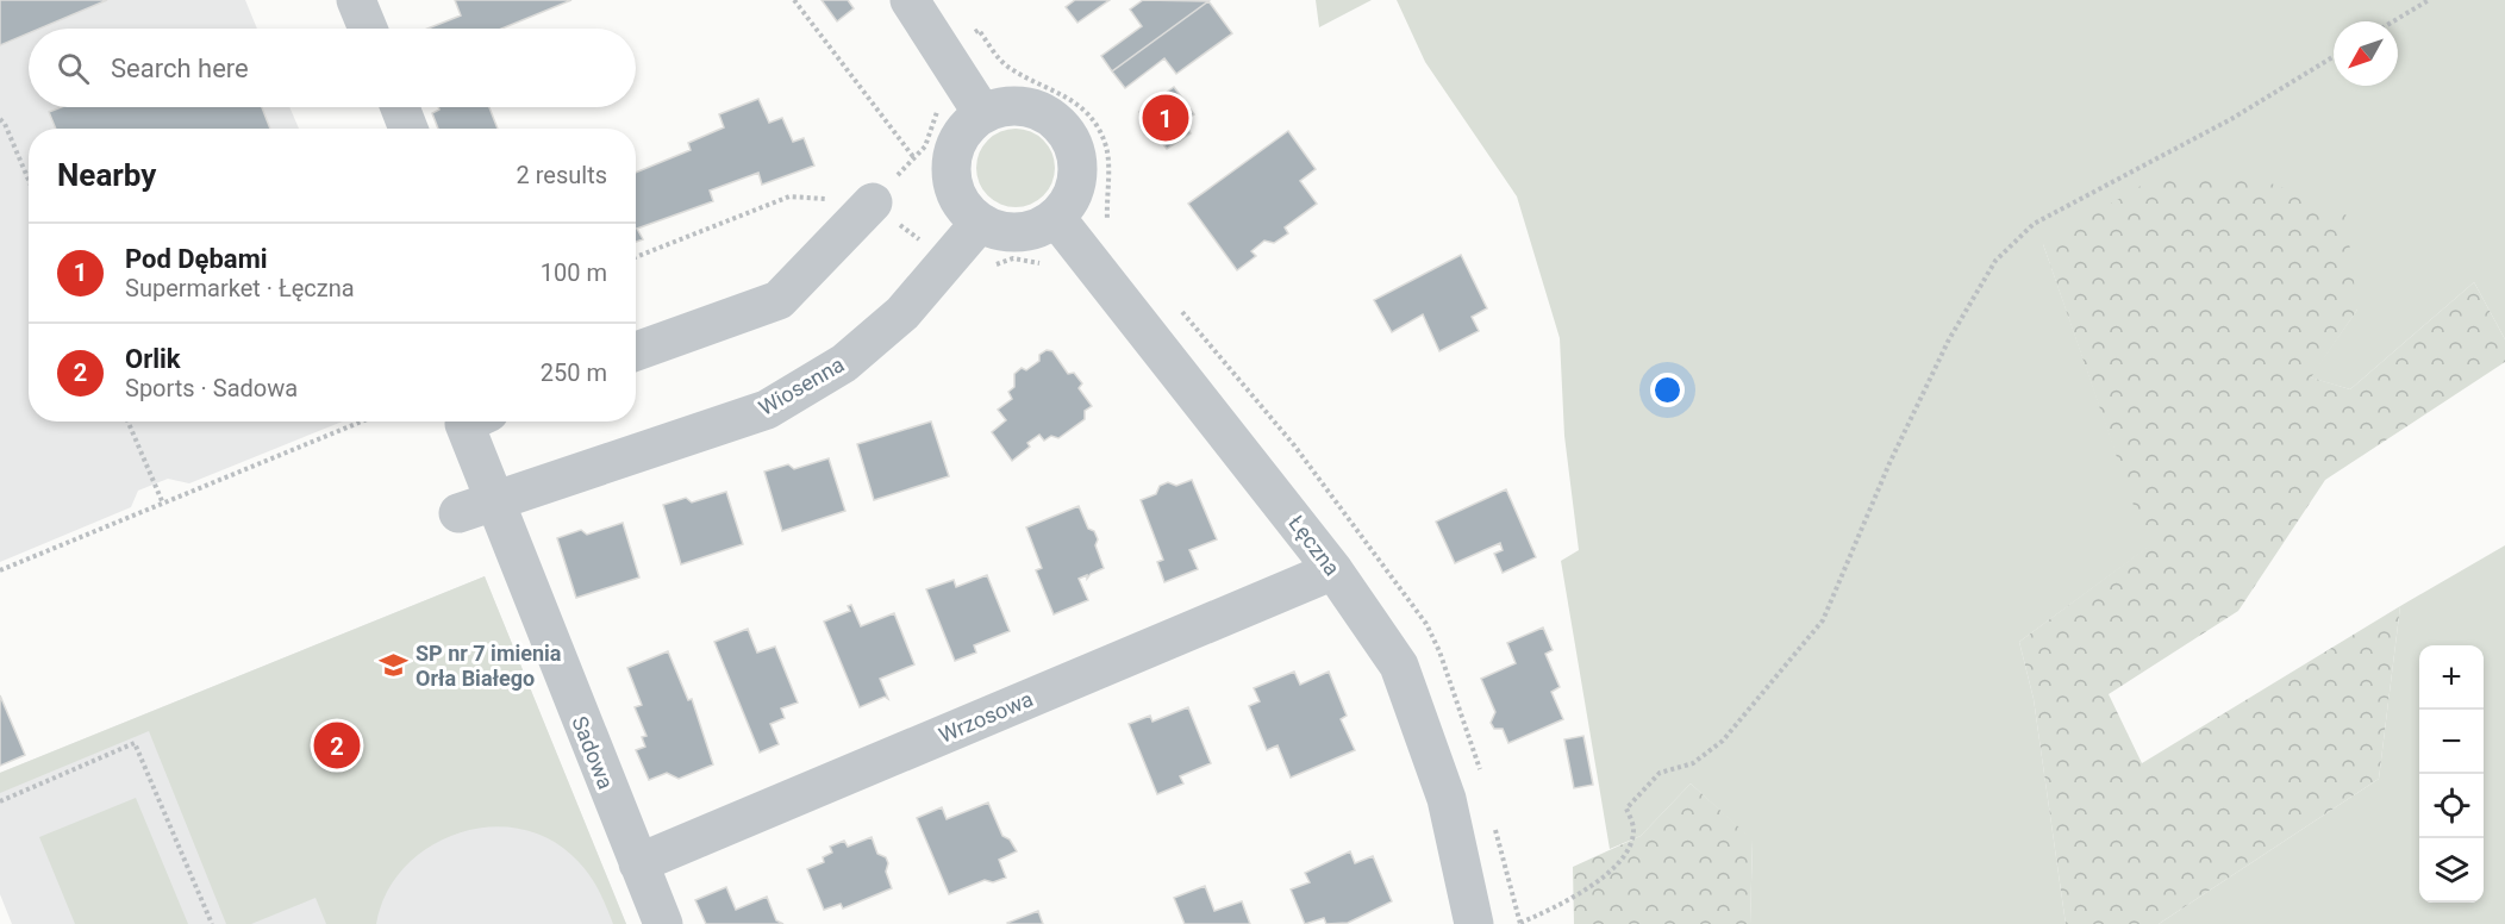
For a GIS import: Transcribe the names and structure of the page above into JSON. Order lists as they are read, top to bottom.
{
  "streets": {
    "street": [
      "Wiosenna",
      "Łęczna",
      "Wrzosowa",
      "Sadowa"
    ]
  },
  "crossings": [
    ["Wiosenna", "Łęczna"],
    ["Wiosenna", "Sadowa"],
    ["Łęczna", "Wrzosowa"],
    ["Wrzosowa", "Sadowa"]
  ],
  "places": {
    "school or university": ["SP nr 7 imienia Orła Białego"]
  },
  "north": "bottom left",
  "page": {
    "search": "Search here",
    "pins": ["1", "2"],
    "heading": ["Nearby", "2 results"],
    "list": [
      {
        "mark": "1",
        "name": "Pod Dębami",
        "note": "Supermarket · Łęczna",
        "value": "100 m"
      },
      {
        "mark": "2",
        "name": "Orlik",
        "note": "Sports · Sadowa",
        "value": "250 m"
      }
    ],
    "map_buttons": ["+", "−"]
  }
}
